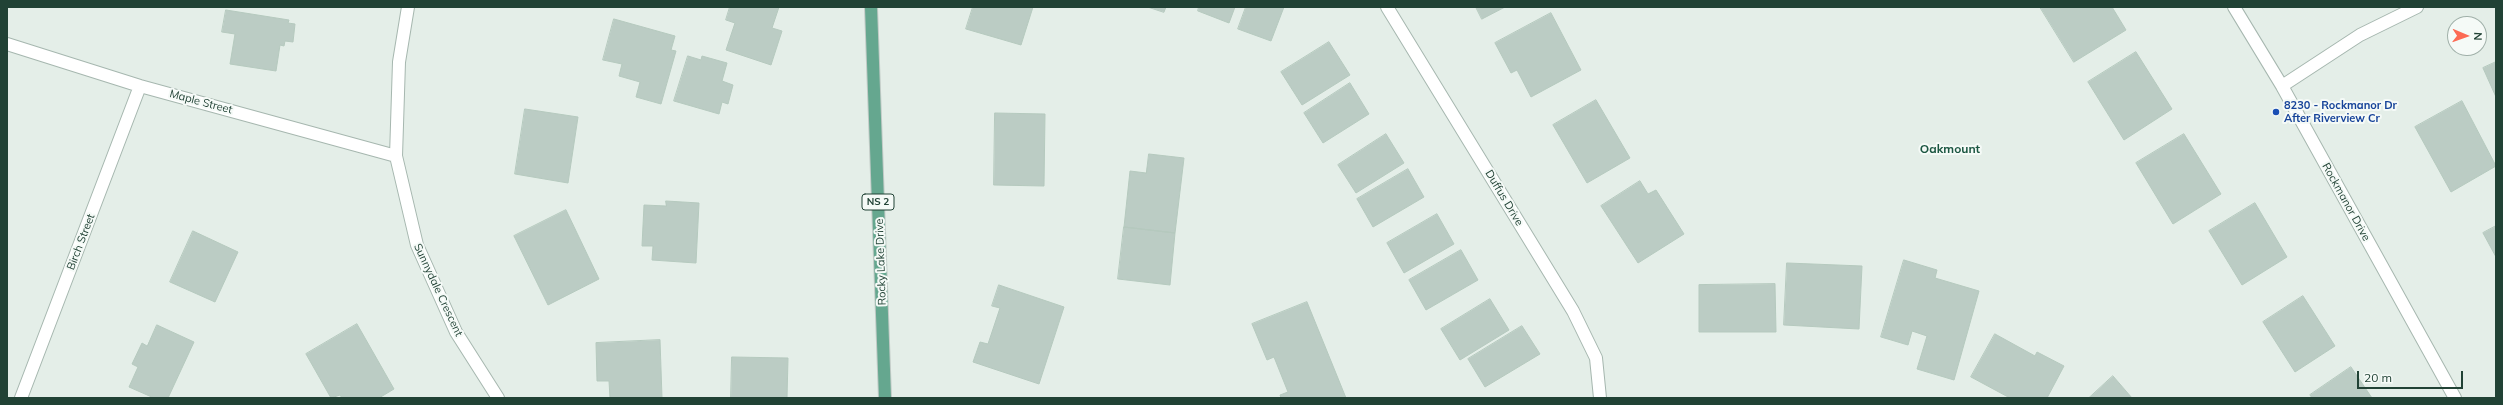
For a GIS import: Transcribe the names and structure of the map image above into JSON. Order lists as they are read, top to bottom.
{
  "streets": {
    "main road": ["NS 2", "Rocky Lake Drive"],
    "street": [
      "Maple Street",
      "Duffus Drive",
      "Rockmanor Drive",
      "Birch Street",
      "Sunnydale Crescent"
    ]
  },
  "crossings": [
    ["Maple Street", "Birch Street"],
    ["Maple Street", "Sunnydale Crescent"]
  ],
  "districts": ["Oakmount"],
  "places": ["8230 - Rockmanor Dr After Riverview Cr"],
  "scale_bar": "20 m",
  "north": "right"
}
